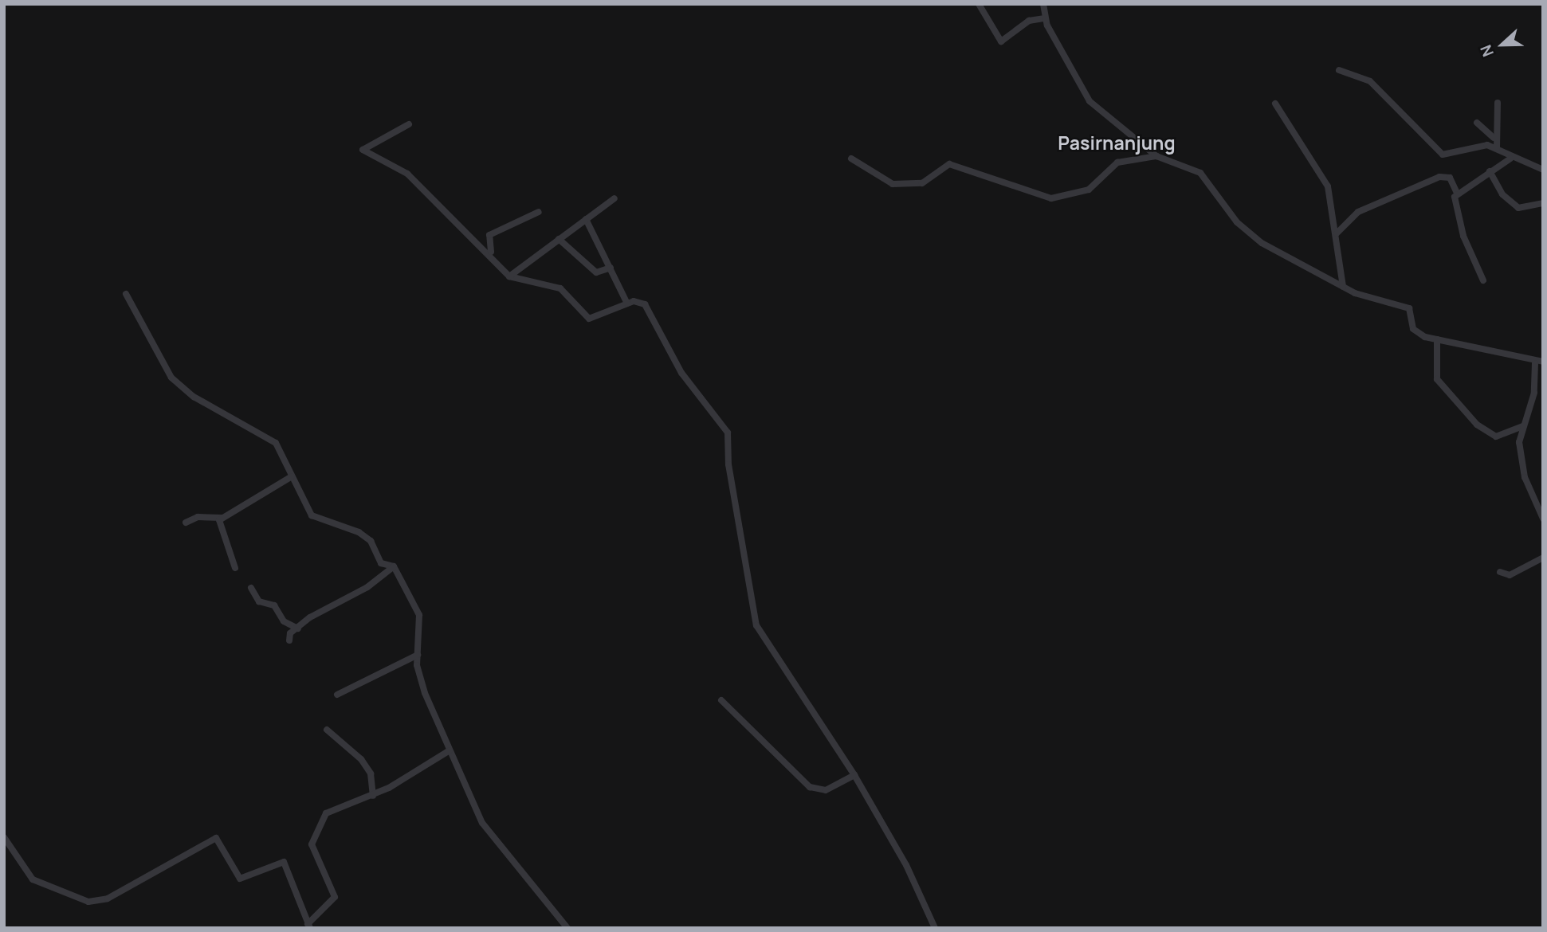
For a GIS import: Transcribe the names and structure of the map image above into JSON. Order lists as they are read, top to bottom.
{
  "districts": ["Pasirnanjung"],
  "north": "left"
}
